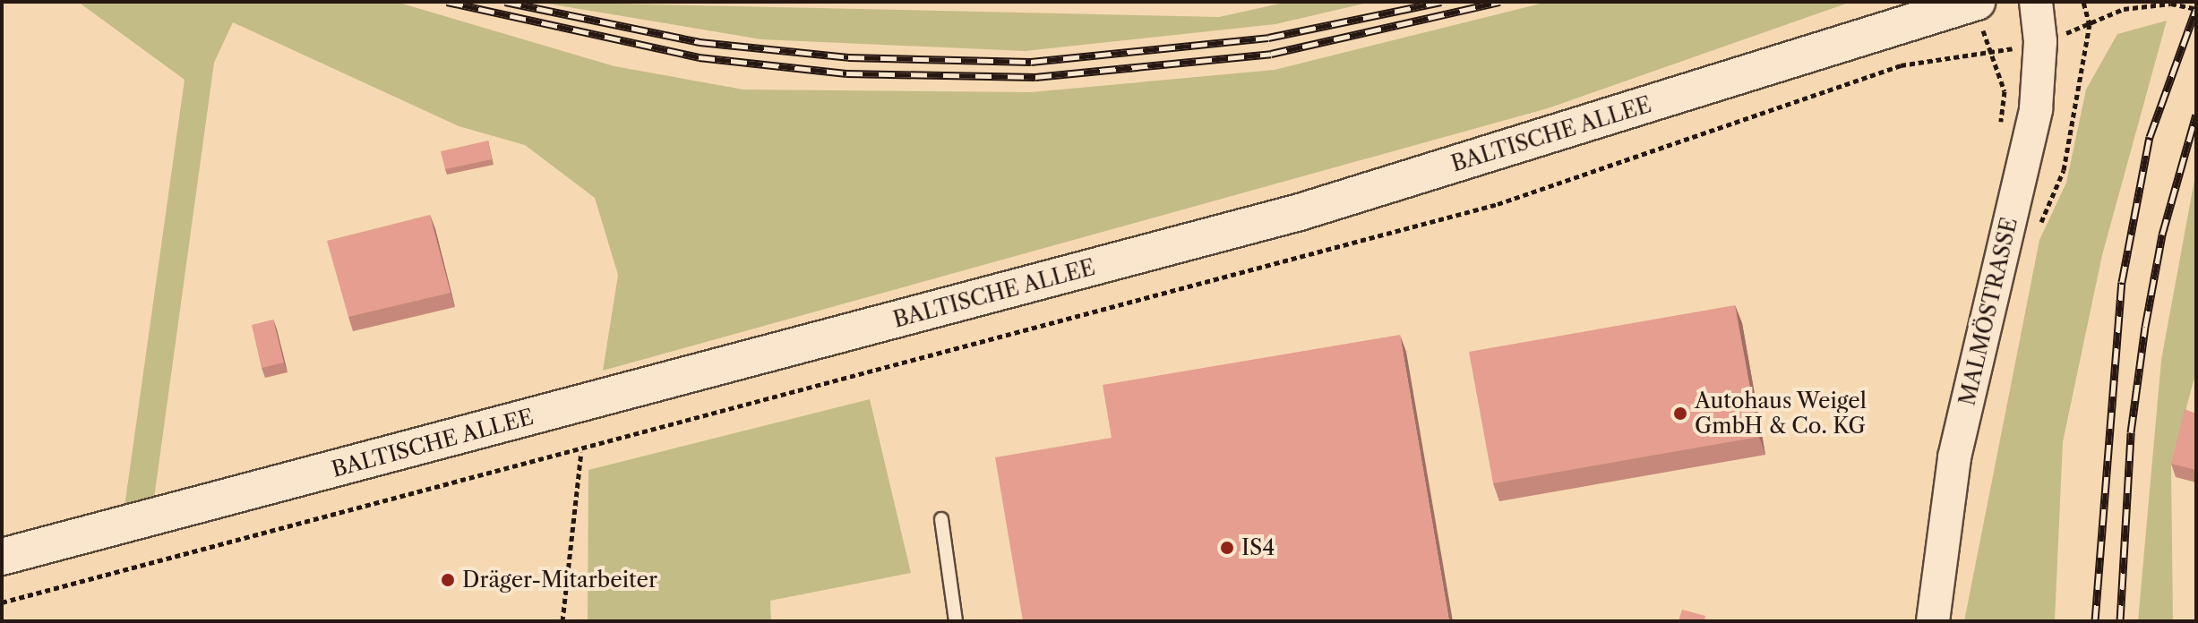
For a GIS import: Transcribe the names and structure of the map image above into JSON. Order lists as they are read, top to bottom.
{
  "streets": {
    "main road": ["BALTISCHE ALLEE"],
    "street": ["MALMÖSTRASSE"]
  },
  "places": ["Autohaus Weigel GmbH & Co. KG", "IS4", "Dräger-Mitarbeiter"]
}
